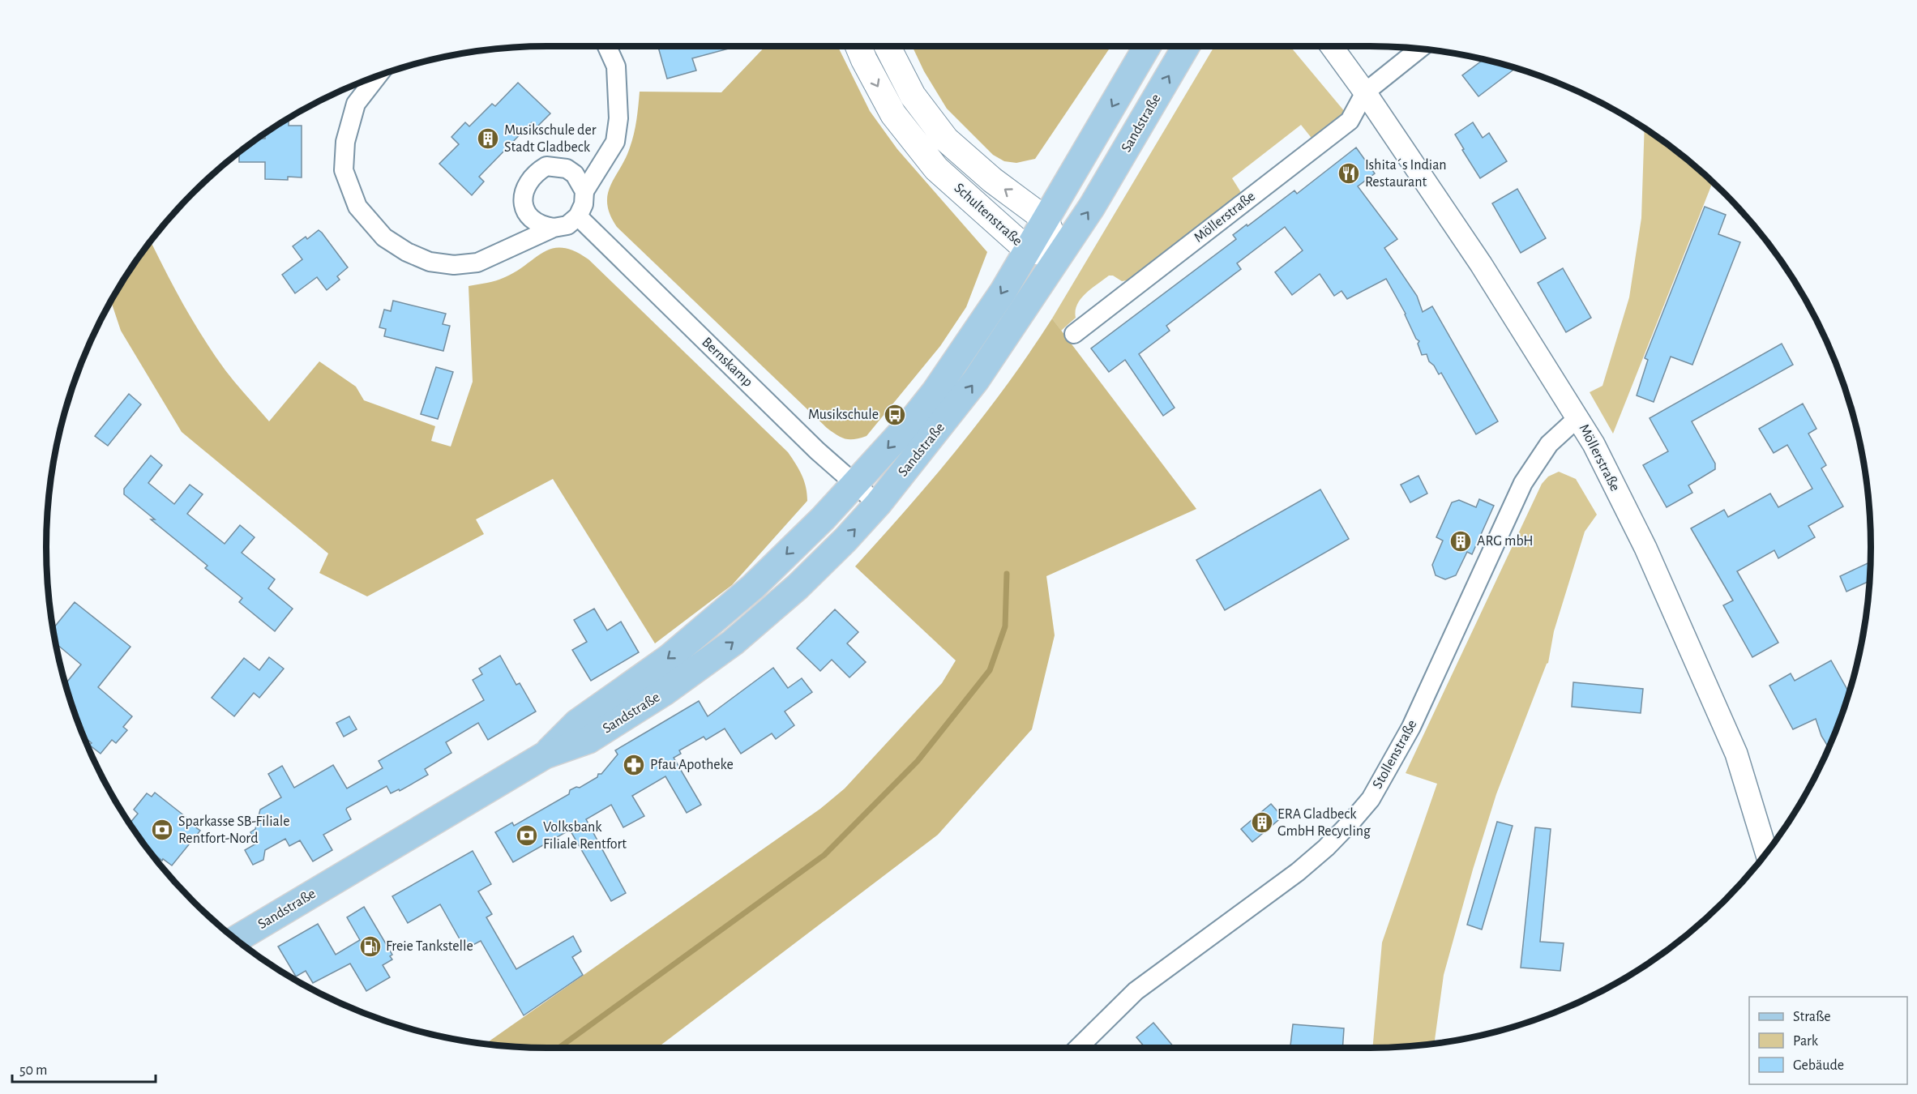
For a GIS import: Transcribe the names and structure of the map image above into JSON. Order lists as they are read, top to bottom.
{
  "streets": {
    "main road": ["Sandstraße", "Schultenstraße"],
    "street": ["Möllerstraße", "Bernskamp", "Stollenstraße"]
  },
  "crossings": [
    ["Sandstraße", "Schultenstraße"],
    ["Sandstraße", "Bernskamp"],
    ["Möllerstraße", "Stollenstraße"]
  ],
  "places": {
    "building": ["Musikschule der Stadt Gladbeck", "ARG mbH", "ERA Gladbeck GmbH Recycling"],
    "restaurant": ["Ishita´s Indian Restaurant"],
    "bus stop": ["Musikschule"],
    "pharmacy": ["Pfau Apotheke"],
    "bank": ["Sparkasse SB-Filiale Rentfort-Nord", "Volksbank Filiale Rentfort"],
    "fuel station": ["Freie Tankstelle"]
  },
  "legend": ["Straße", "Park", "Gebäude"],
  "scale_bar": "50 m"
}
